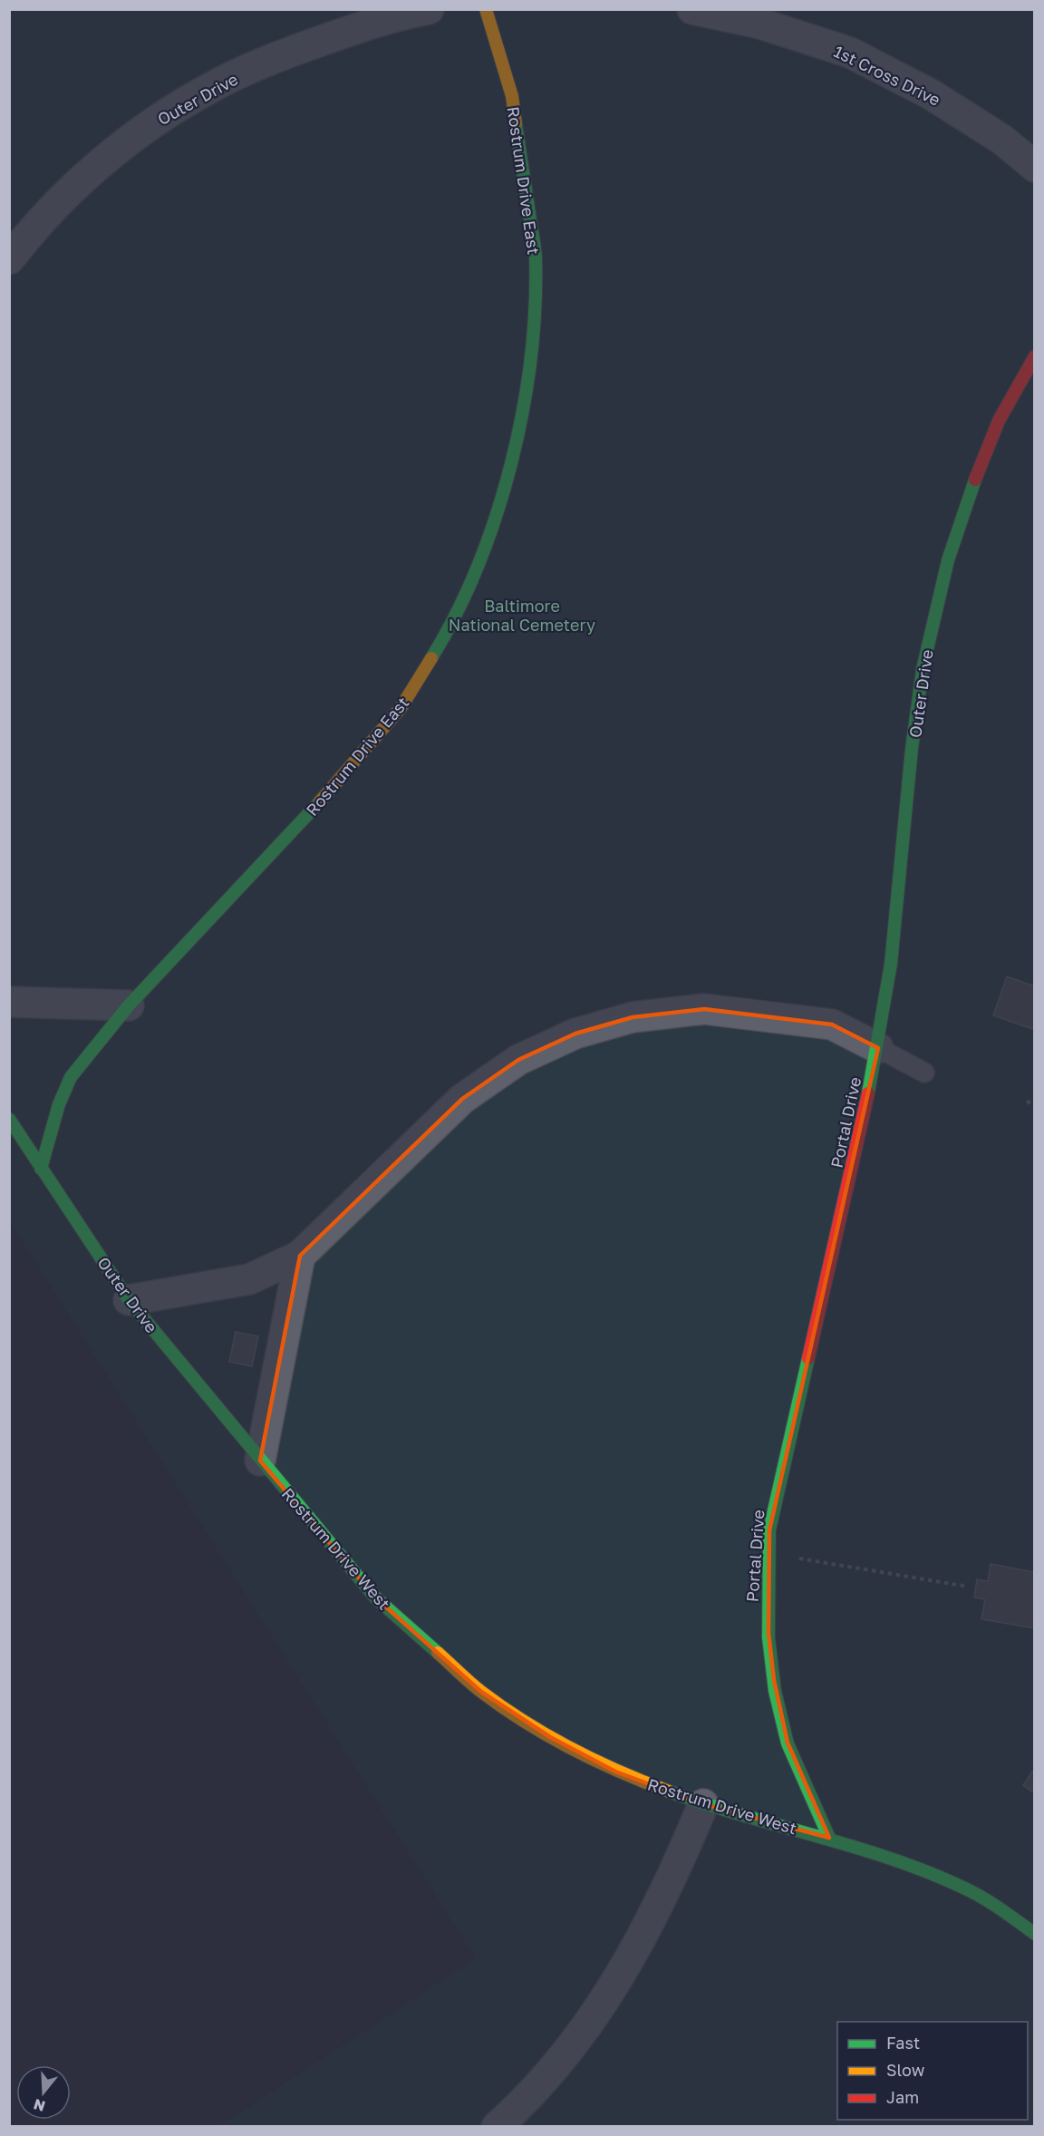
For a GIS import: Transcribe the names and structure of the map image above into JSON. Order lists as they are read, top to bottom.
{
  "streets": {
    "street": [
      "1st Cross Drive",
      "Outer Drive",
      "Rostrum Drive East",
      "Portal Drive",
      "Rostrum Drive West"
    ]
  },
  "crossings": [
    ["Outer Drive", "Rostrum Drive East"],
    ["Outer Drive", "Portal Drive"],
    ["Outer Drive", "Rostrum Drive West"],
    ["Portal Drive", "Rostrum Drive West"]
  ],
  "parks": ["Baltimore National Cemetery"],
  "legend": ["Fast", "Slow", "Jam"],
  "north": "bottom"
}
